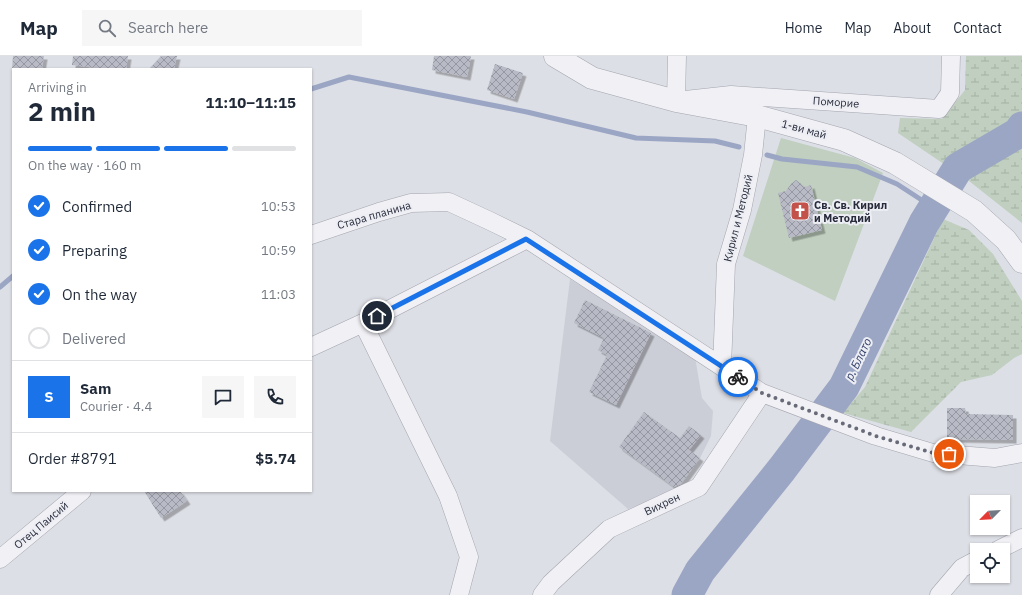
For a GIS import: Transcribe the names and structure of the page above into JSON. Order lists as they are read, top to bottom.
{
  "streets": {
    "street": [
      "Поморие",
      "1-ви май",
      "Стара планина",
      "Кирил и Методий",
      "Вихрен",
      "Отец Паисий"
    ]
  },
  "crossings": [
    ["Поморие", "1-ви май"],
    ["1-ви май", "Кирил и Методий"],
    ["Стара планина", "Кирил и Методий"],
    ["Стара планина", "Вихрен"]
  ],
  "water": ["р. Блато"],
  "places": {
    "church": ["Св. Св. Кирил и Методий"]
  },
  "north": "bottom left",
  "page": {
    "header": "Map",
    "search": "Search here",
    "nav": [
      "Home",
      "Map",
      "About",
      "Contact"
    ],
    "heading": ["2 min", "Arriving in", "11:10–11:15"],
    "panel": [
      "Sam",
      "Courier · 4.4",
      "Order #8791",
      "$5.74"
    ],
    "bar": "On the way · 160 m",
    "list": [
      ["Confirmed", "10:53"],
      ["Preparing", "10:59"],
      ["On the way", "11:03"],
      "Delivered"
    ],
    "round": "S"
  }
}
